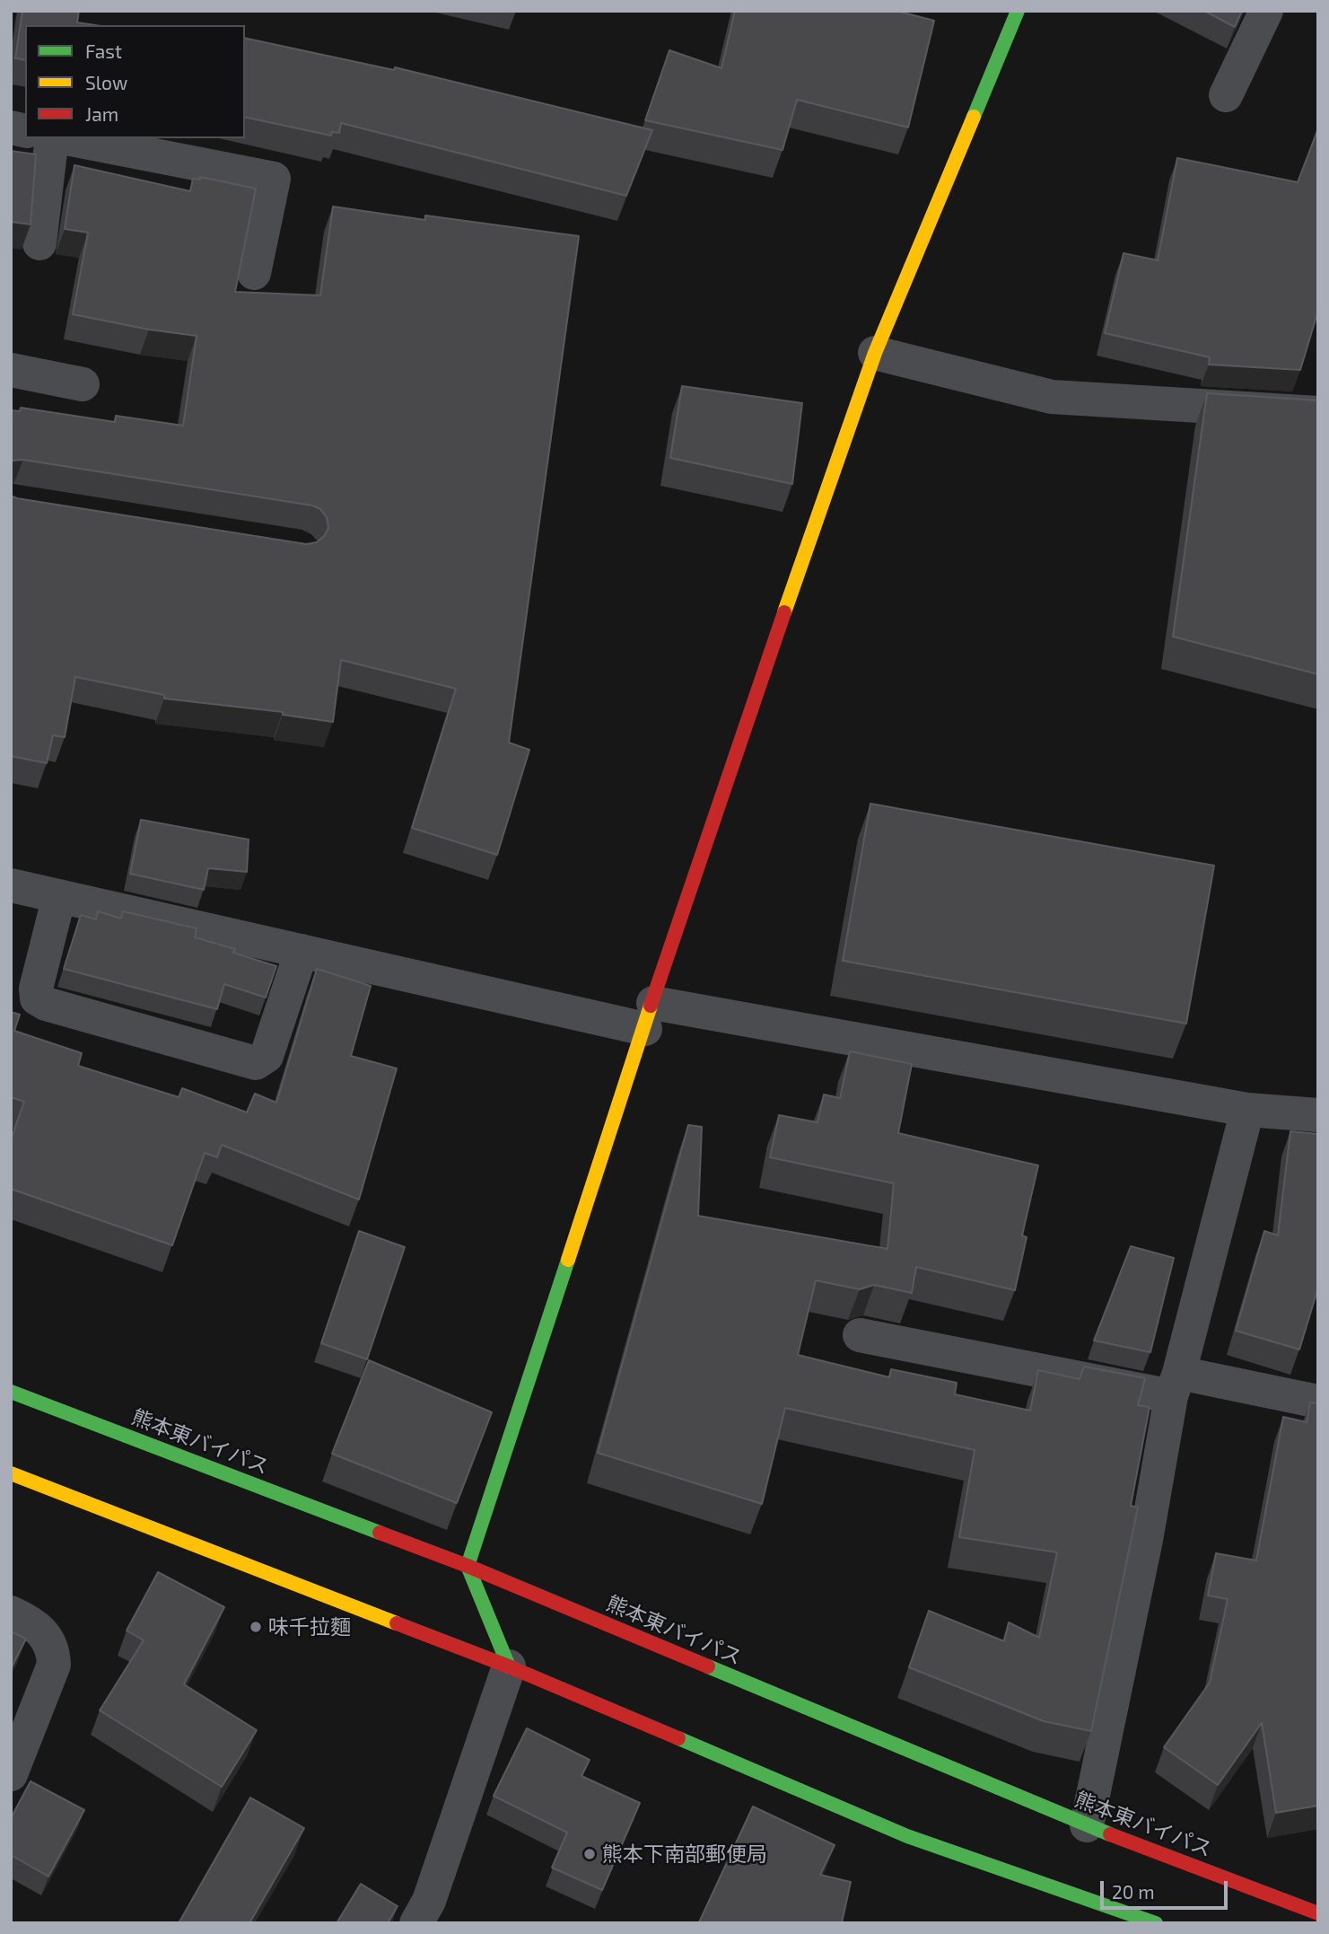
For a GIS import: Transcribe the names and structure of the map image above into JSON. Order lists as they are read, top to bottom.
{
  "streets": {
    "main road": ["熊本東バイパス"]
  },
  "places": ["味千拉麵", "熊本下南部郵便局"],
  "legend": ["Fast", "Slow", "Jam"],
  "scale_bar": "20 m"
}
